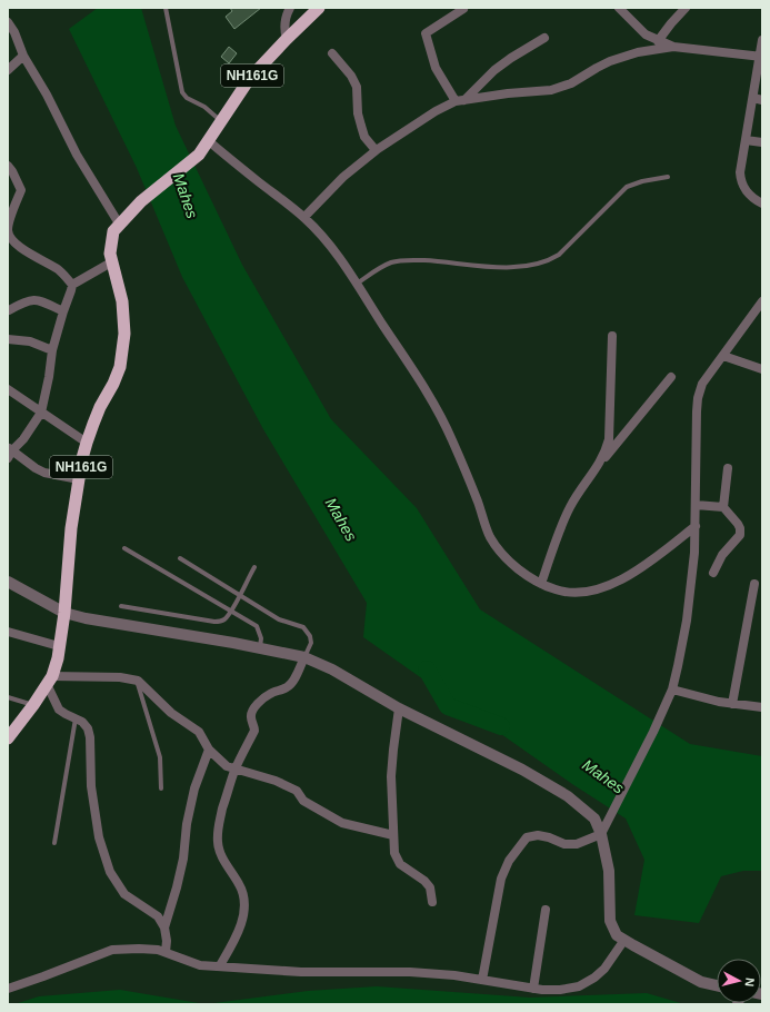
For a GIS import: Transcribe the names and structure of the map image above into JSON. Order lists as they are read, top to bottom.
{
  "streets": {
    "highway": ["NH161G"]
  },
  "water": ["Mahes"],
  "north": "right"
}
